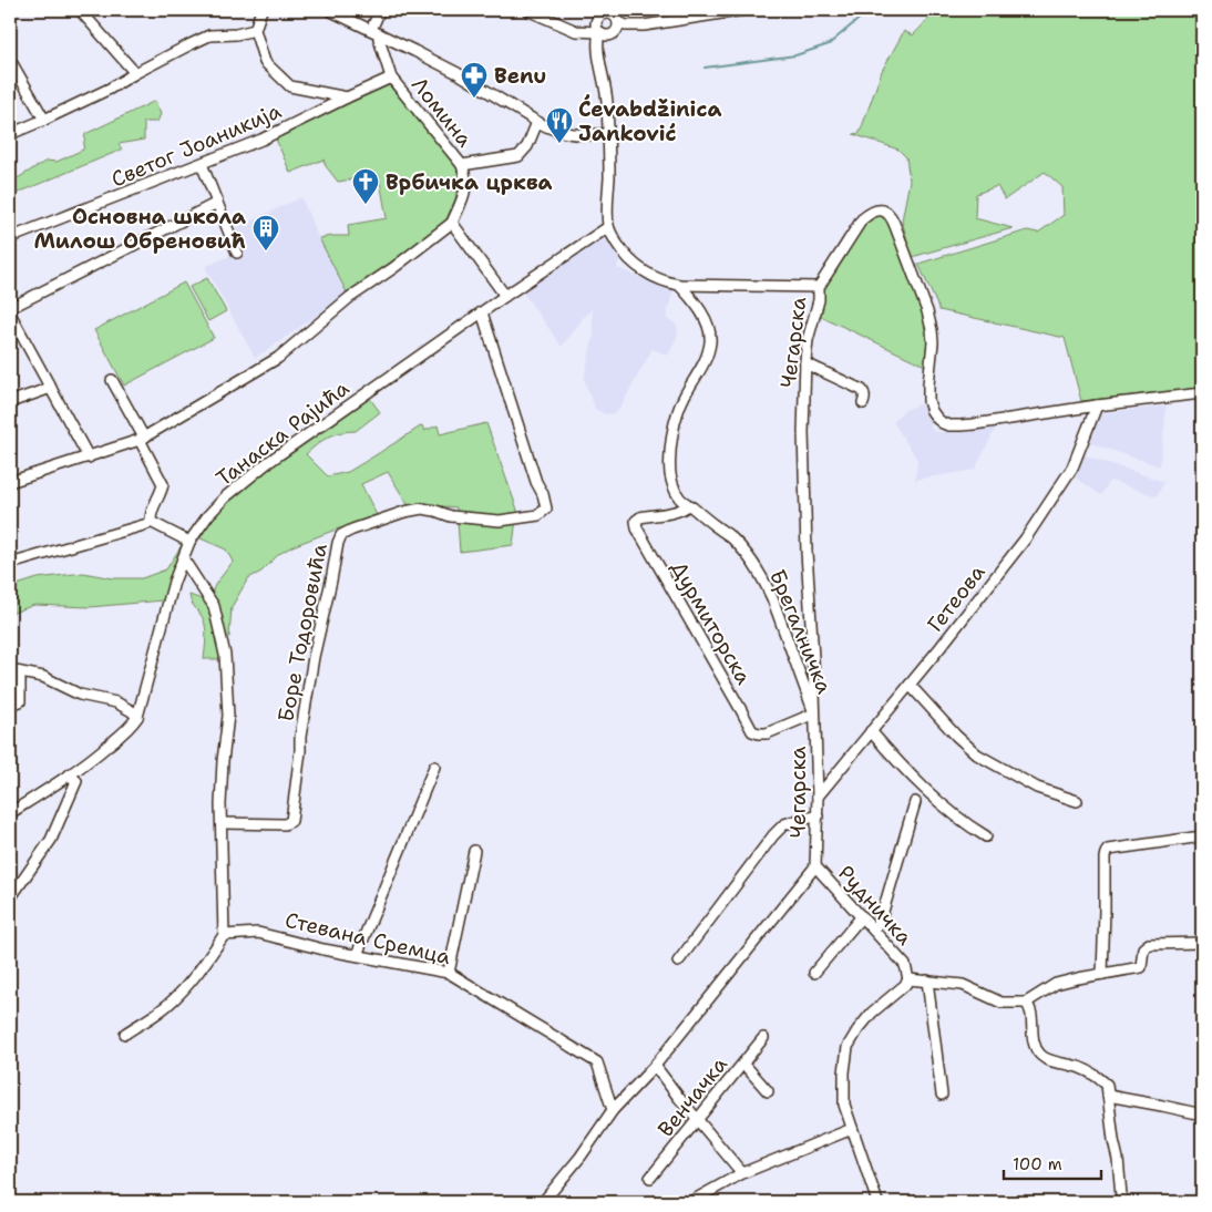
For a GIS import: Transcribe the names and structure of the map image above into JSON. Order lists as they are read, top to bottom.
{
  "streets": {
    "street": [
      "Ломина",
      "Светог Јоаникија",
      "Чегарска",
      "Танаска Рајића",
      "Гетеова",
      "Дурмиторска",
      "Брегалничка",
      "Боре Тодоровића",
      "Рудничка",
      "Стевана Сремца",
      "Венчачка"
    ]
  },
  "crossings": [
    ["Ломина", "Светог Јоаникија"],
    ["Чегарска", "Гетеова"],
    ["Чегарска", "Дурмиторска"],
    ["Чегарска", "Брегалничка"],
    ["Чегарска", "Рудничка"],
    ["Чегарска", "Стевана Сремца"],
    ["Танаска Рајића", "Боре Тодоровића"],
    ["Дурмиторска", "Брегалничка"]
  ],
  "places": {
    "pharmacy": ["Benu"],
    "restaurant": ["Ćevabdžinica Janković"],
    "church": ["Врбичка црква"],
    "building": ["Основна школа Милош Обреновић"]
  },
  "scale_bar": "100 m"
}
